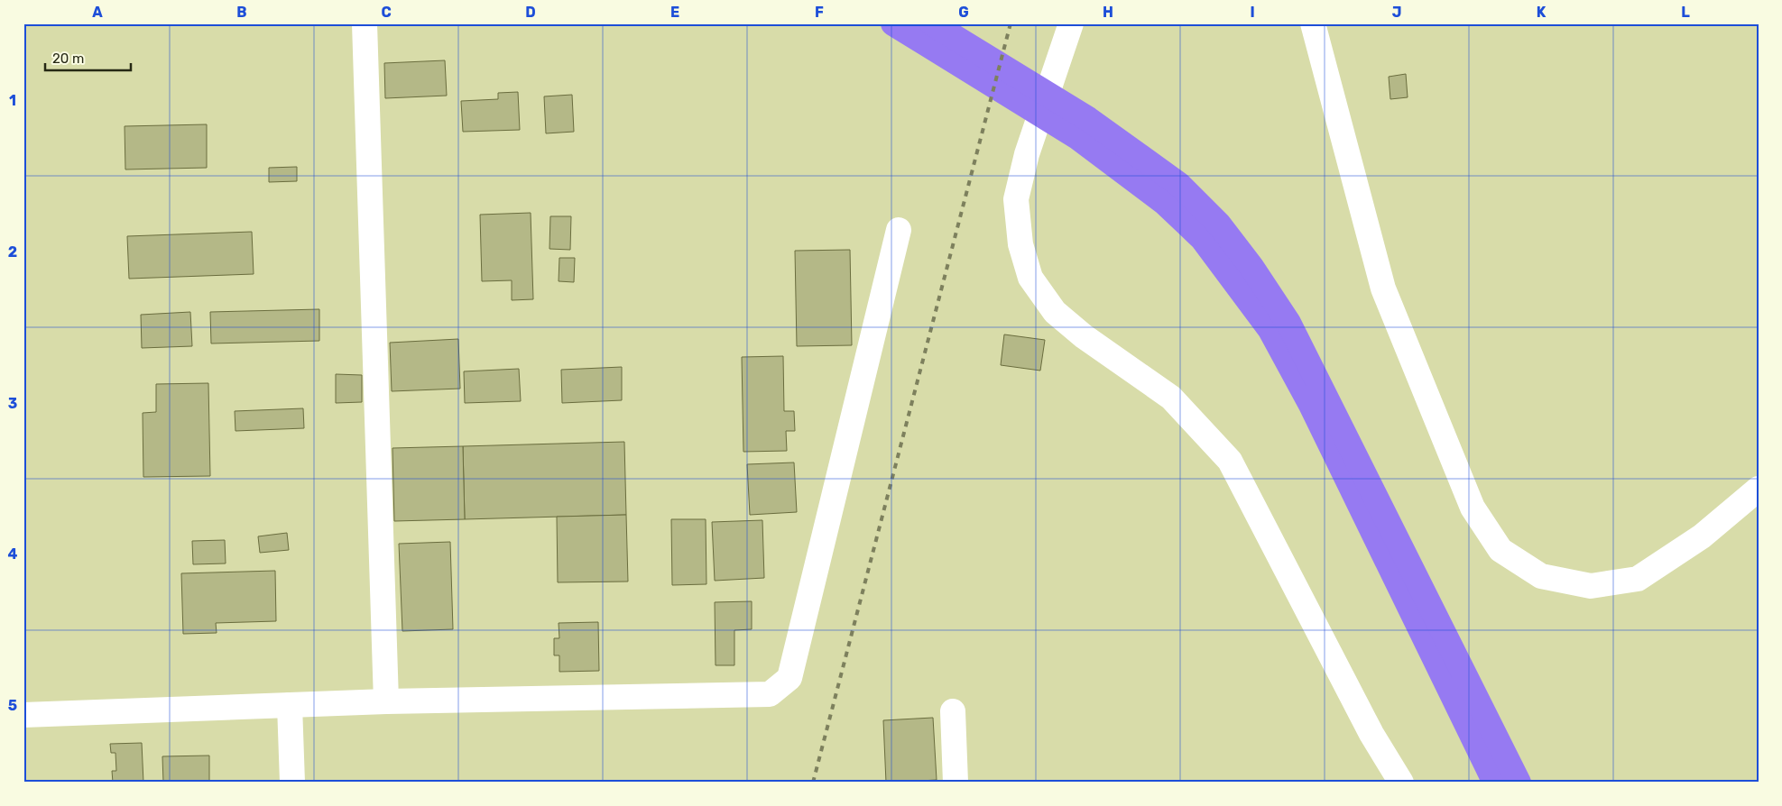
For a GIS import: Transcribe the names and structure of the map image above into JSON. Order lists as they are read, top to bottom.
{
  "scale_bar": "20 m",
  "grid": {
    "columns": [
      "A",
      "B",
      "C",
      "D",
      "E",
      "F",
      "G",
      "H",
      "I",
      "J",
      "K",
      "L"
    ],
    "rows": [
      "1",
      "2",
      "3",
      "4",
      "5"
    ]
  }
}
